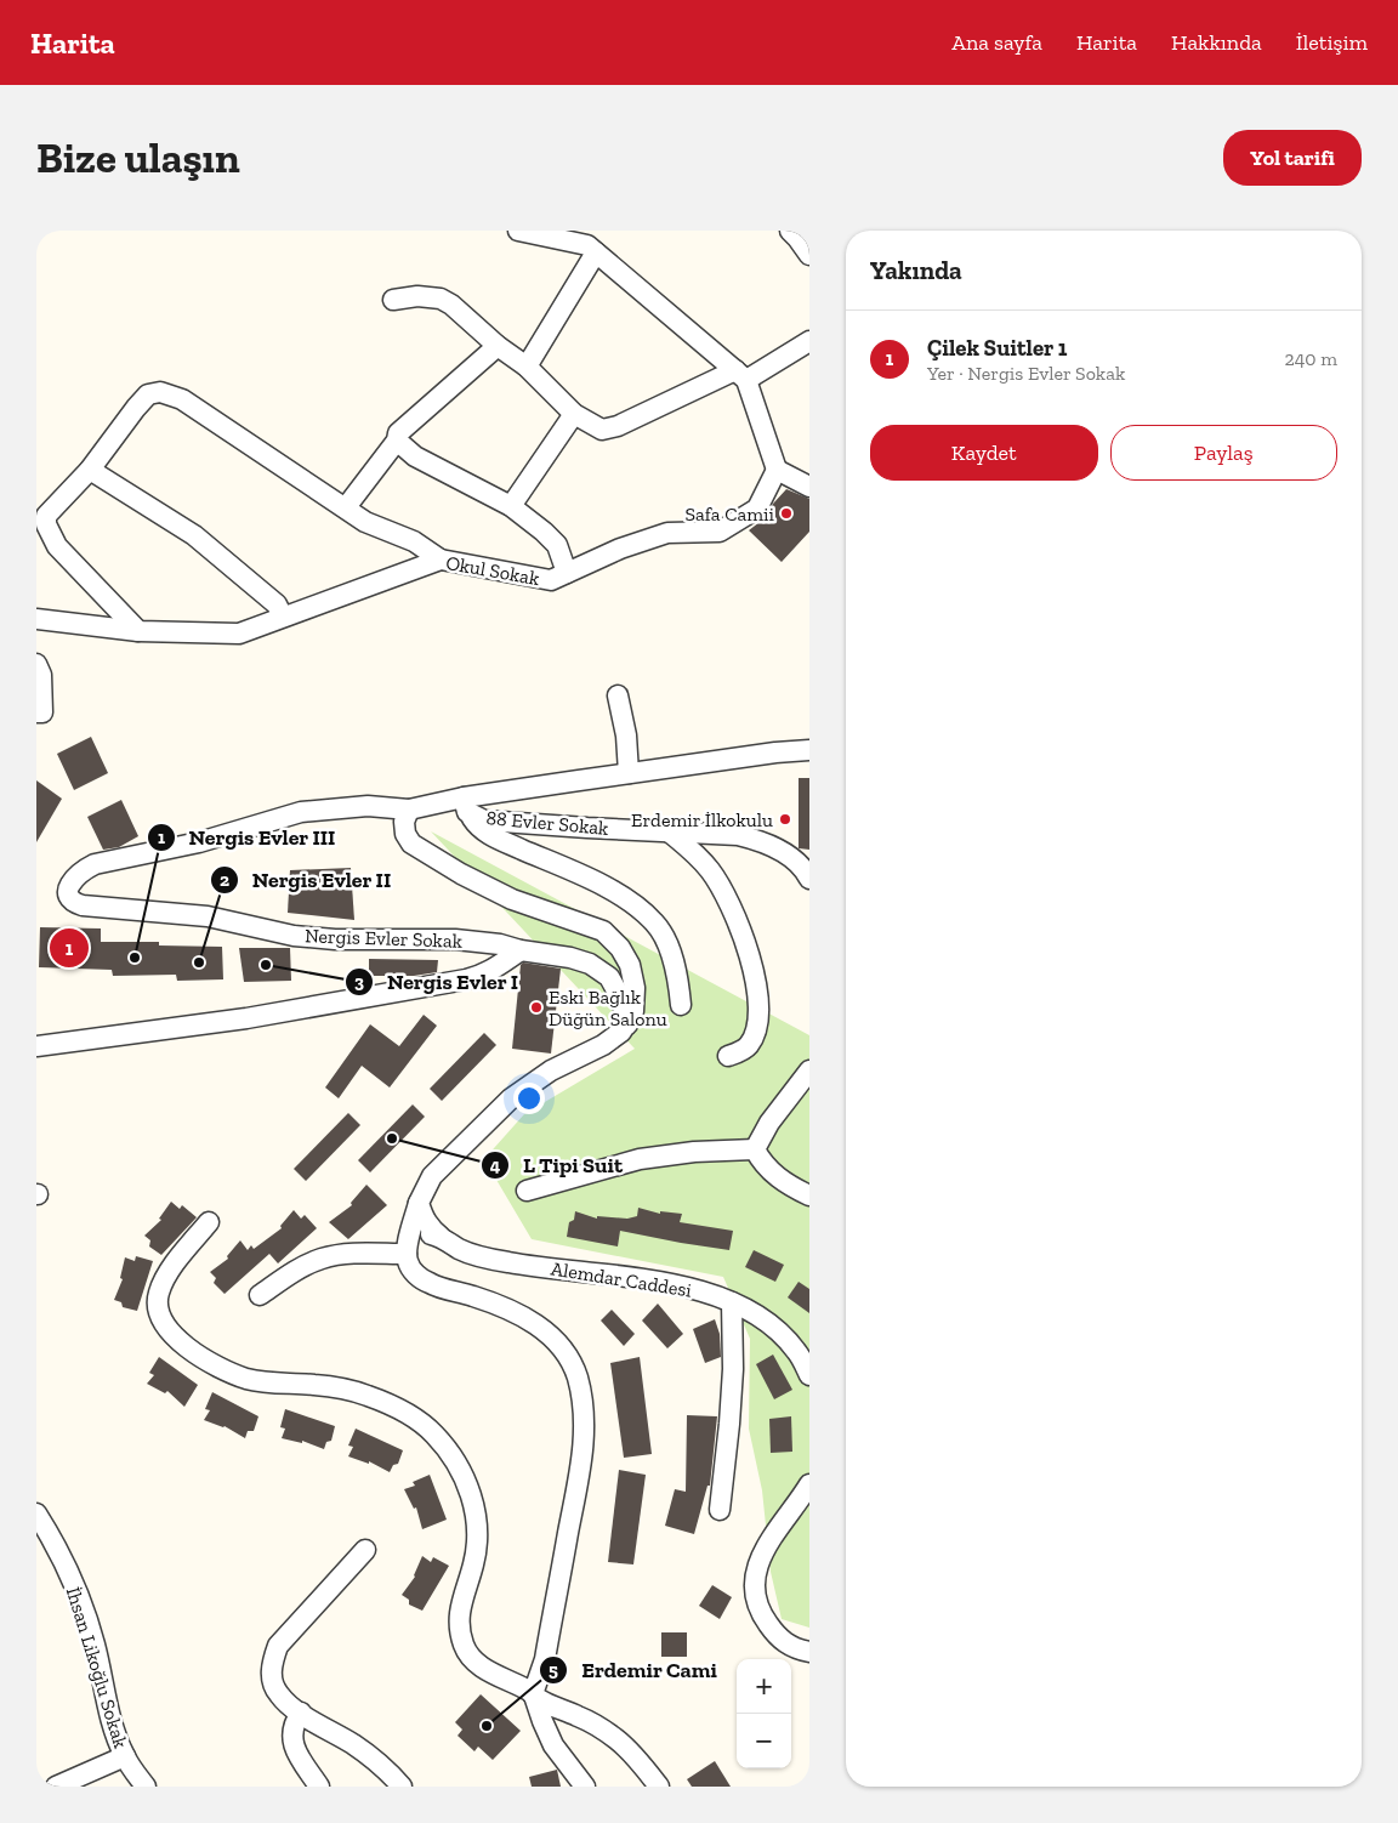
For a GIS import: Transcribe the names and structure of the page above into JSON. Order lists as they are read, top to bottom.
{
  "streets": {
    "street": [
      "Okul Sokak",
      "88 Evler Sokak",
      "Nergis Evler Sokak",
      "Alemdar Caddesi",
      "İhsan Likoğlu Sokak"
    ]
  },
  "places": [
    "Safa Camii",
    "Erdemir İlkokulu",
    "Nergis Evler III",
    "Nergis Evler II",
    "Nergis Evler I",
    "Eski Bağlık Düğün Salonu",
    "L Tipi Suit",
    "Erdemir Cami"
  ],
  "page": {
    "header": "Harita",
    "nav": [
      "Ana sayfa",
      "Harita",
      "Hakkında",
      "İletişim"
    ],
    "buttons": [
      "Yol tarifi",
      ["Kaydet", "Paylaş"]
    ],
    "title": "Bize ulaşın",
    "heading": "Yakında",
    "list": [
      {
        "mark": "1",
        "name": "Çilek Suitler 1",
        "note": "Yer · Nergis Evler Sokak",
        "value": "240 m"
      }
    ],
    "pins": "1",
    "map_buttons": ["+", "−"]
  }
}
